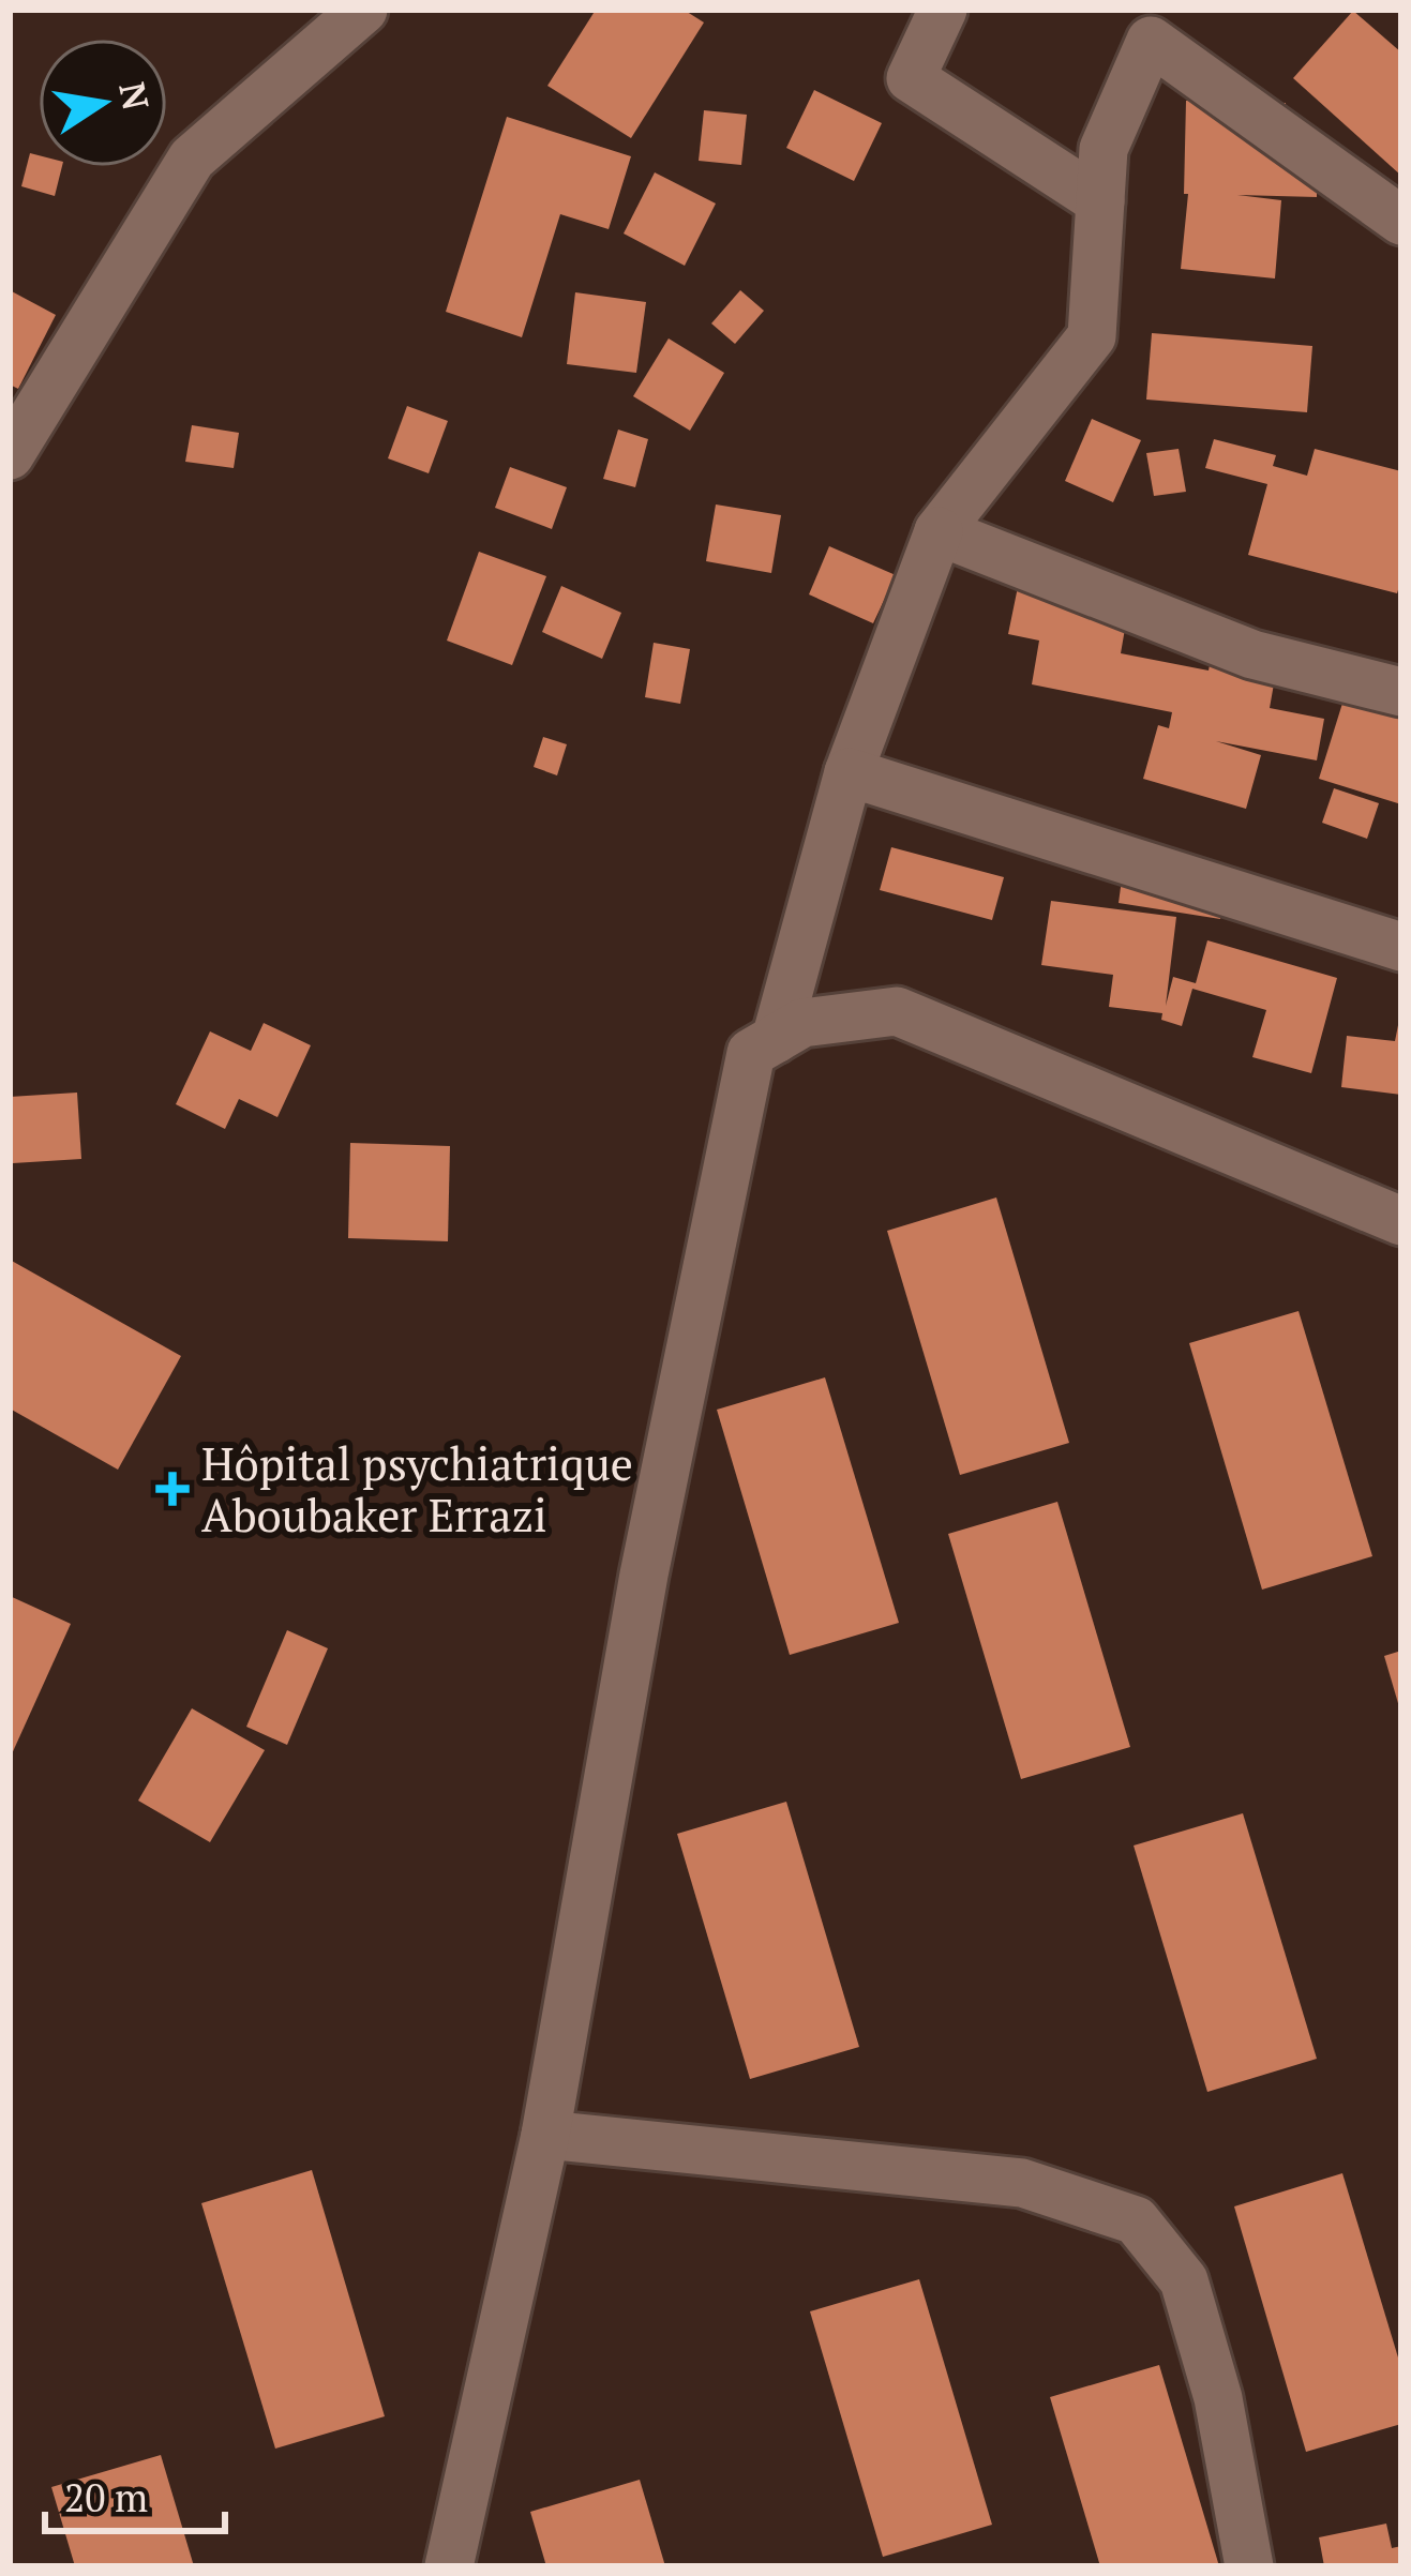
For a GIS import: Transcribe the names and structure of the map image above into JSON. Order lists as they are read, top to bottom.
{
  "places": {
    "health": ["Hôpital psychiatrique Aboubaker Errazi"]
  },
  "scale_bar": "20 m",
  "north": "right"
}
